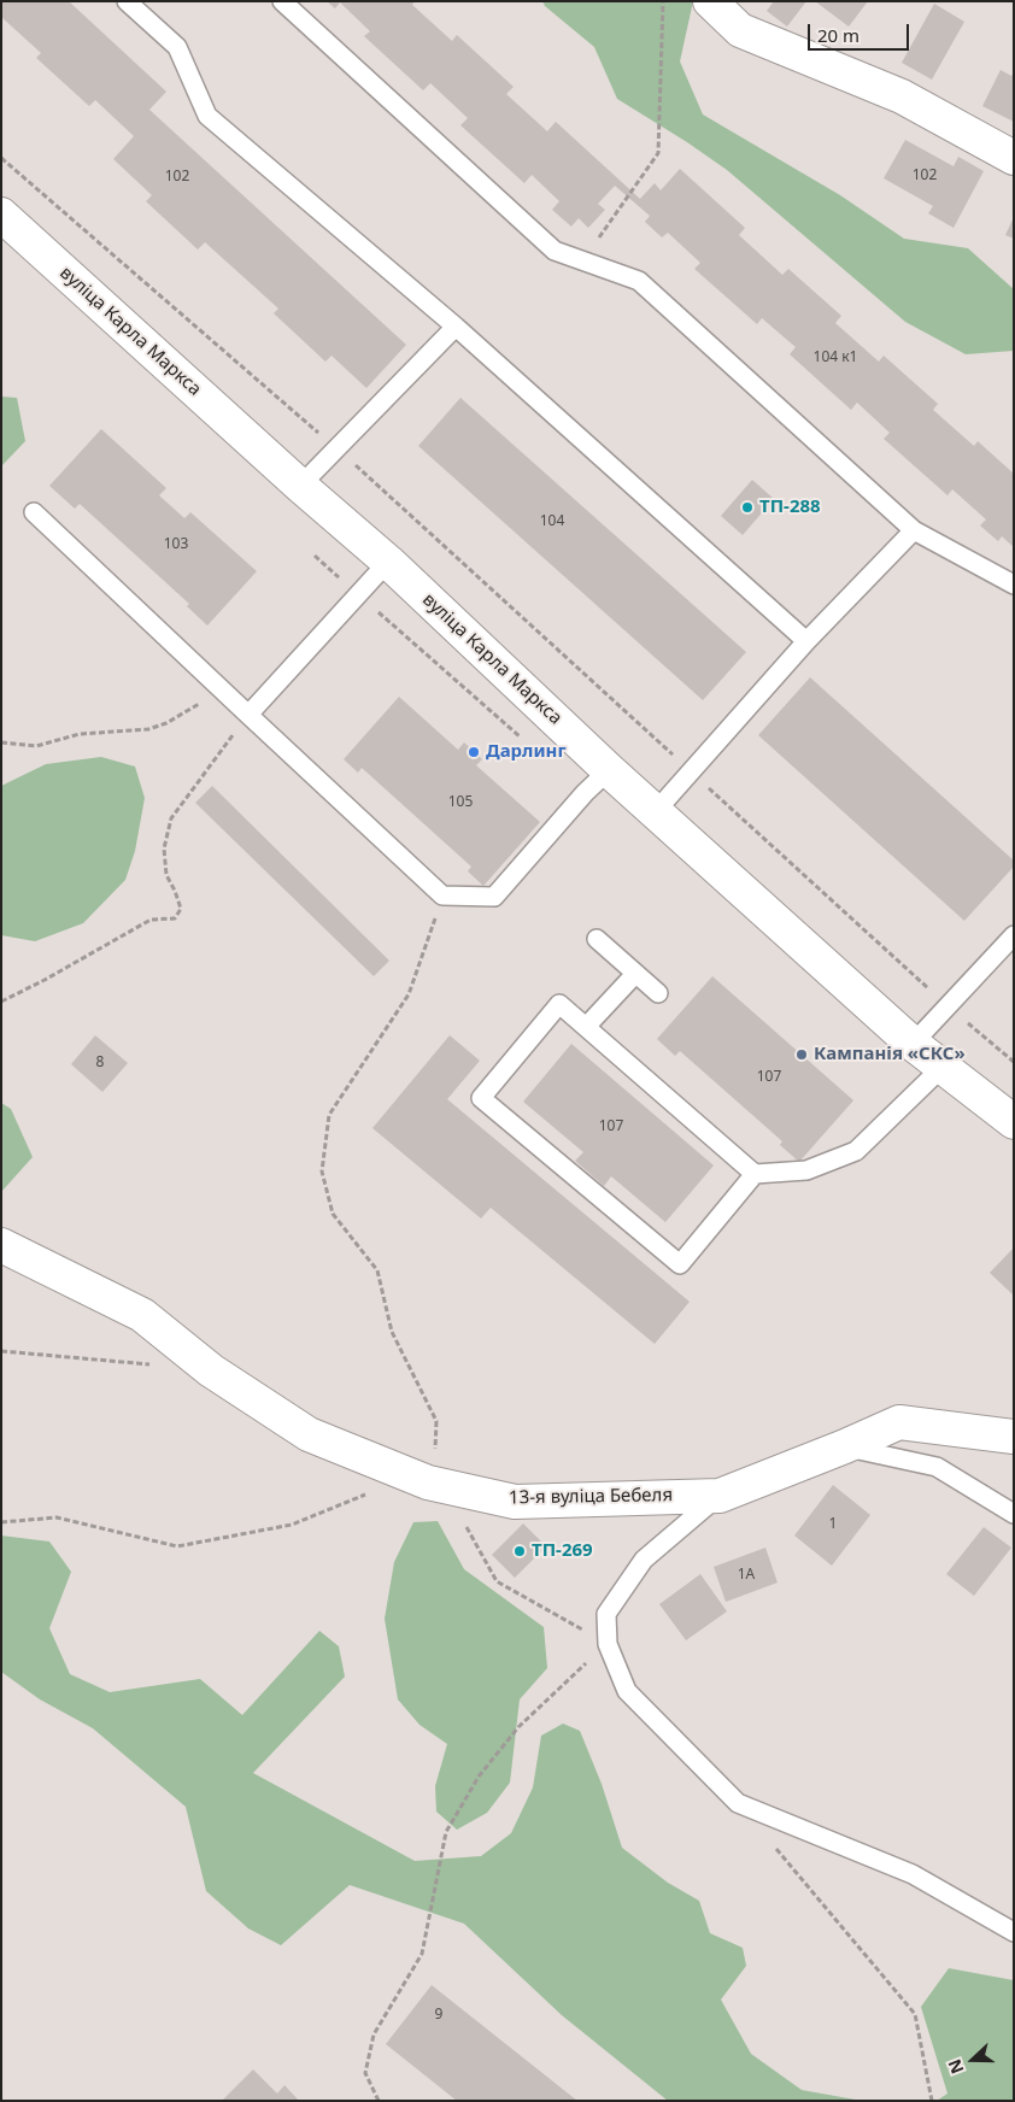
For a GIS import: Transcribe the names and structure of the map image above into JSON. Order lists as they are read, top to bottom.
{
  "streets": {
    "street": ["вуліца Карла Маркса", "13-я вуліца Бебеля"]
  },
  "places": [
    "ТП-288",
    "Дарлинг",
    "Кампанія «СКС»",
    "ТП-269"
  ],
  "house_numbers": [
    "102",
    "102",
    "104 к1",
    "104",
    "103",
    "105",
    "8",
    "107",
    "107",
    "1",
    "1А",
    "9"
  ],
  "scale_bar": "20 m",
  "north": "left"
}
